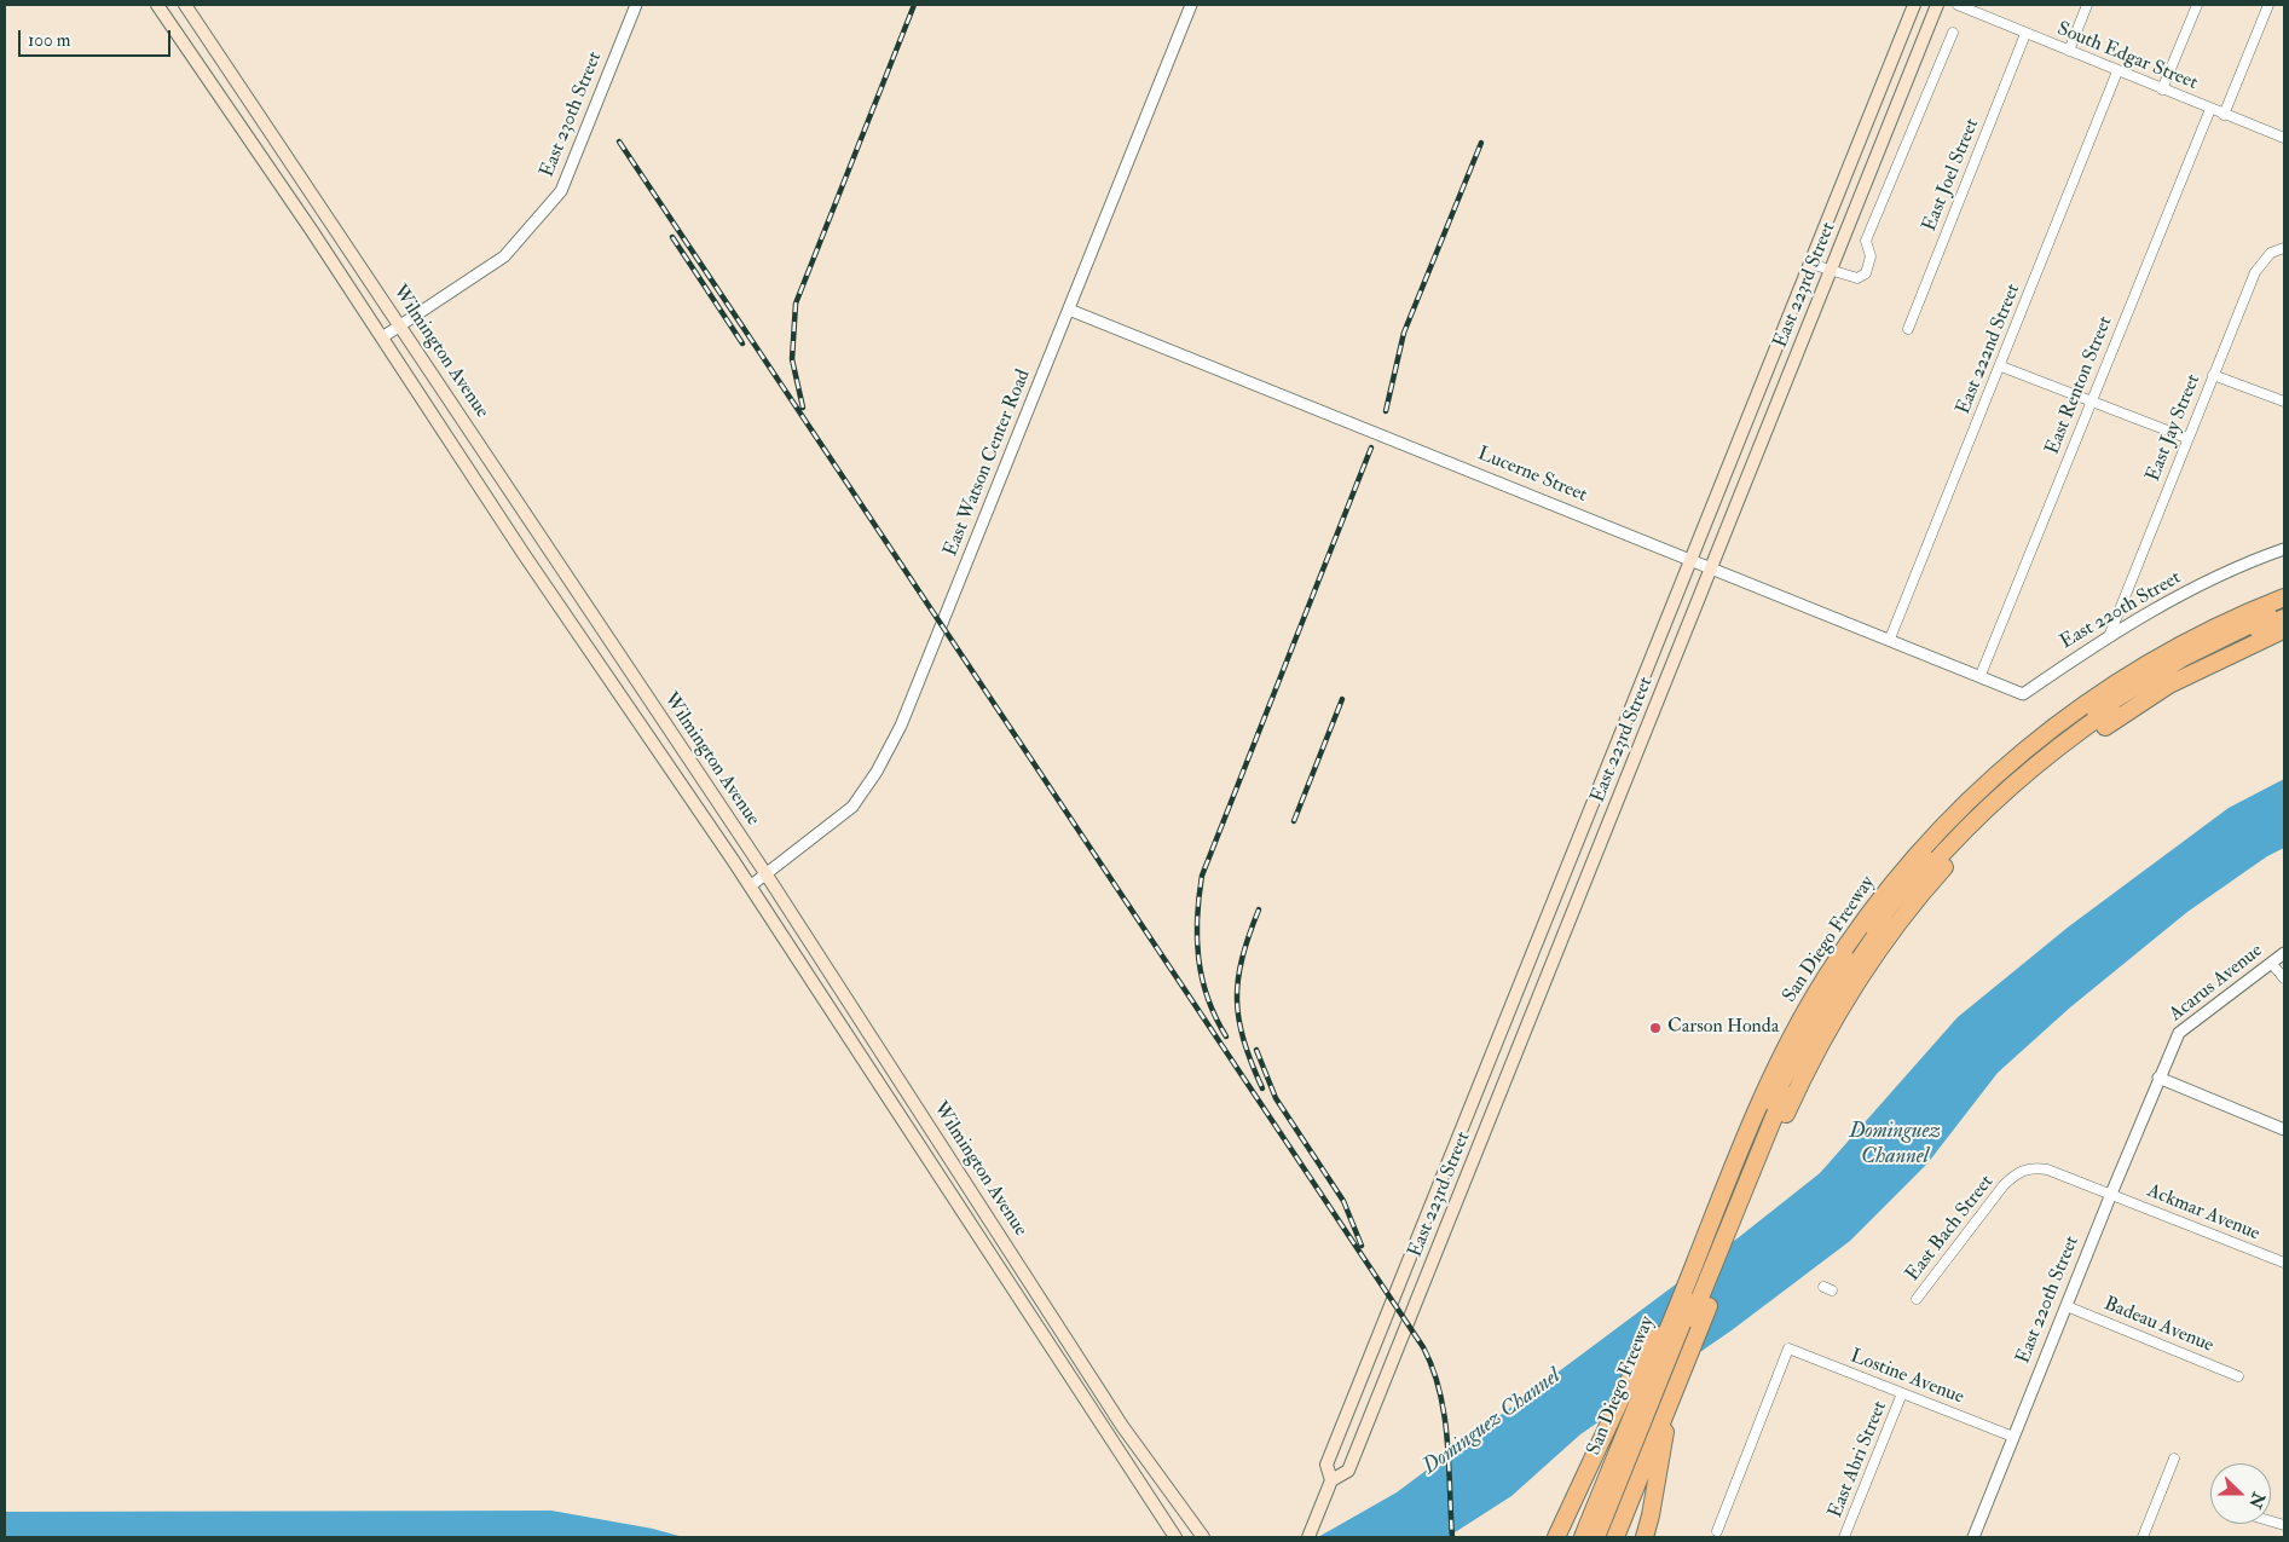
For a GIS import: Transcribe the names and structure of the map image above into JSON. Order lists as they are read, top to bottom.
{
  "streets": {
    "highway": ["San Diego Freeway"],
    "main road": ["East 223rd Street", "Wilmington Avenue"],
    "street": [
      "South Edgar Street",
      "East 230th Street",
      "East Joel Street",
      "East 222nd Street",
      "East Renton Street",
      "East Jay Street",
      "East Watson Center Road",
      "Lucerne Street",
      "East 220th Street",
      "Acarus Avenue",
      "Ackmar Avenue",
      "East Bach Street",
      "Badeau Avenue",
      "Lostine Avenue",
      "East Abri Street"
    ]
  },
  "crossings": [
    ["South Edgar Street", "East Joel Street"],
    ["South Edgar Street", "East 222nd Street"],
    ["South Edgar Street", "East Renton Street"],
    ["East 230th Street", "Wilmington Avenue"],
    ["East 223rd Street", "Lucerne Street"],
    ["East 222nd Street", "Lucerne Street"],
    ["Wilmington Avenue", "East Watson Center Road"],
    ["East Renton Street", "Lucerne Street"],
    ["East Renton Street", "East 220th Street"],
    ["East Jay Street", "East 220th Street"],
    ["East Watson Center Road", "Lucerne Street"],
    ["Lucerne Street", "East 220th Street"],
    ["East 220th Street", "Acarus Avenue"],
    ["East 220th Street", "Ackmar Avenue"],
    ["East 220th Street", "East Bach Street"],
    ["East 220th Street", "Badeau Avenue"],
    ["East 220th Street", "Lostine Avenue"],
    ["Ackmar Avenue", "East Bach Street"],
    ["Lostine Avenue", "East Abri Street"]
  ],
  "water": ["Dominguez Channel"],
  "places": ["Carson Honda"],
  "scale_bar": "100 m",
  "north": "right"
}
